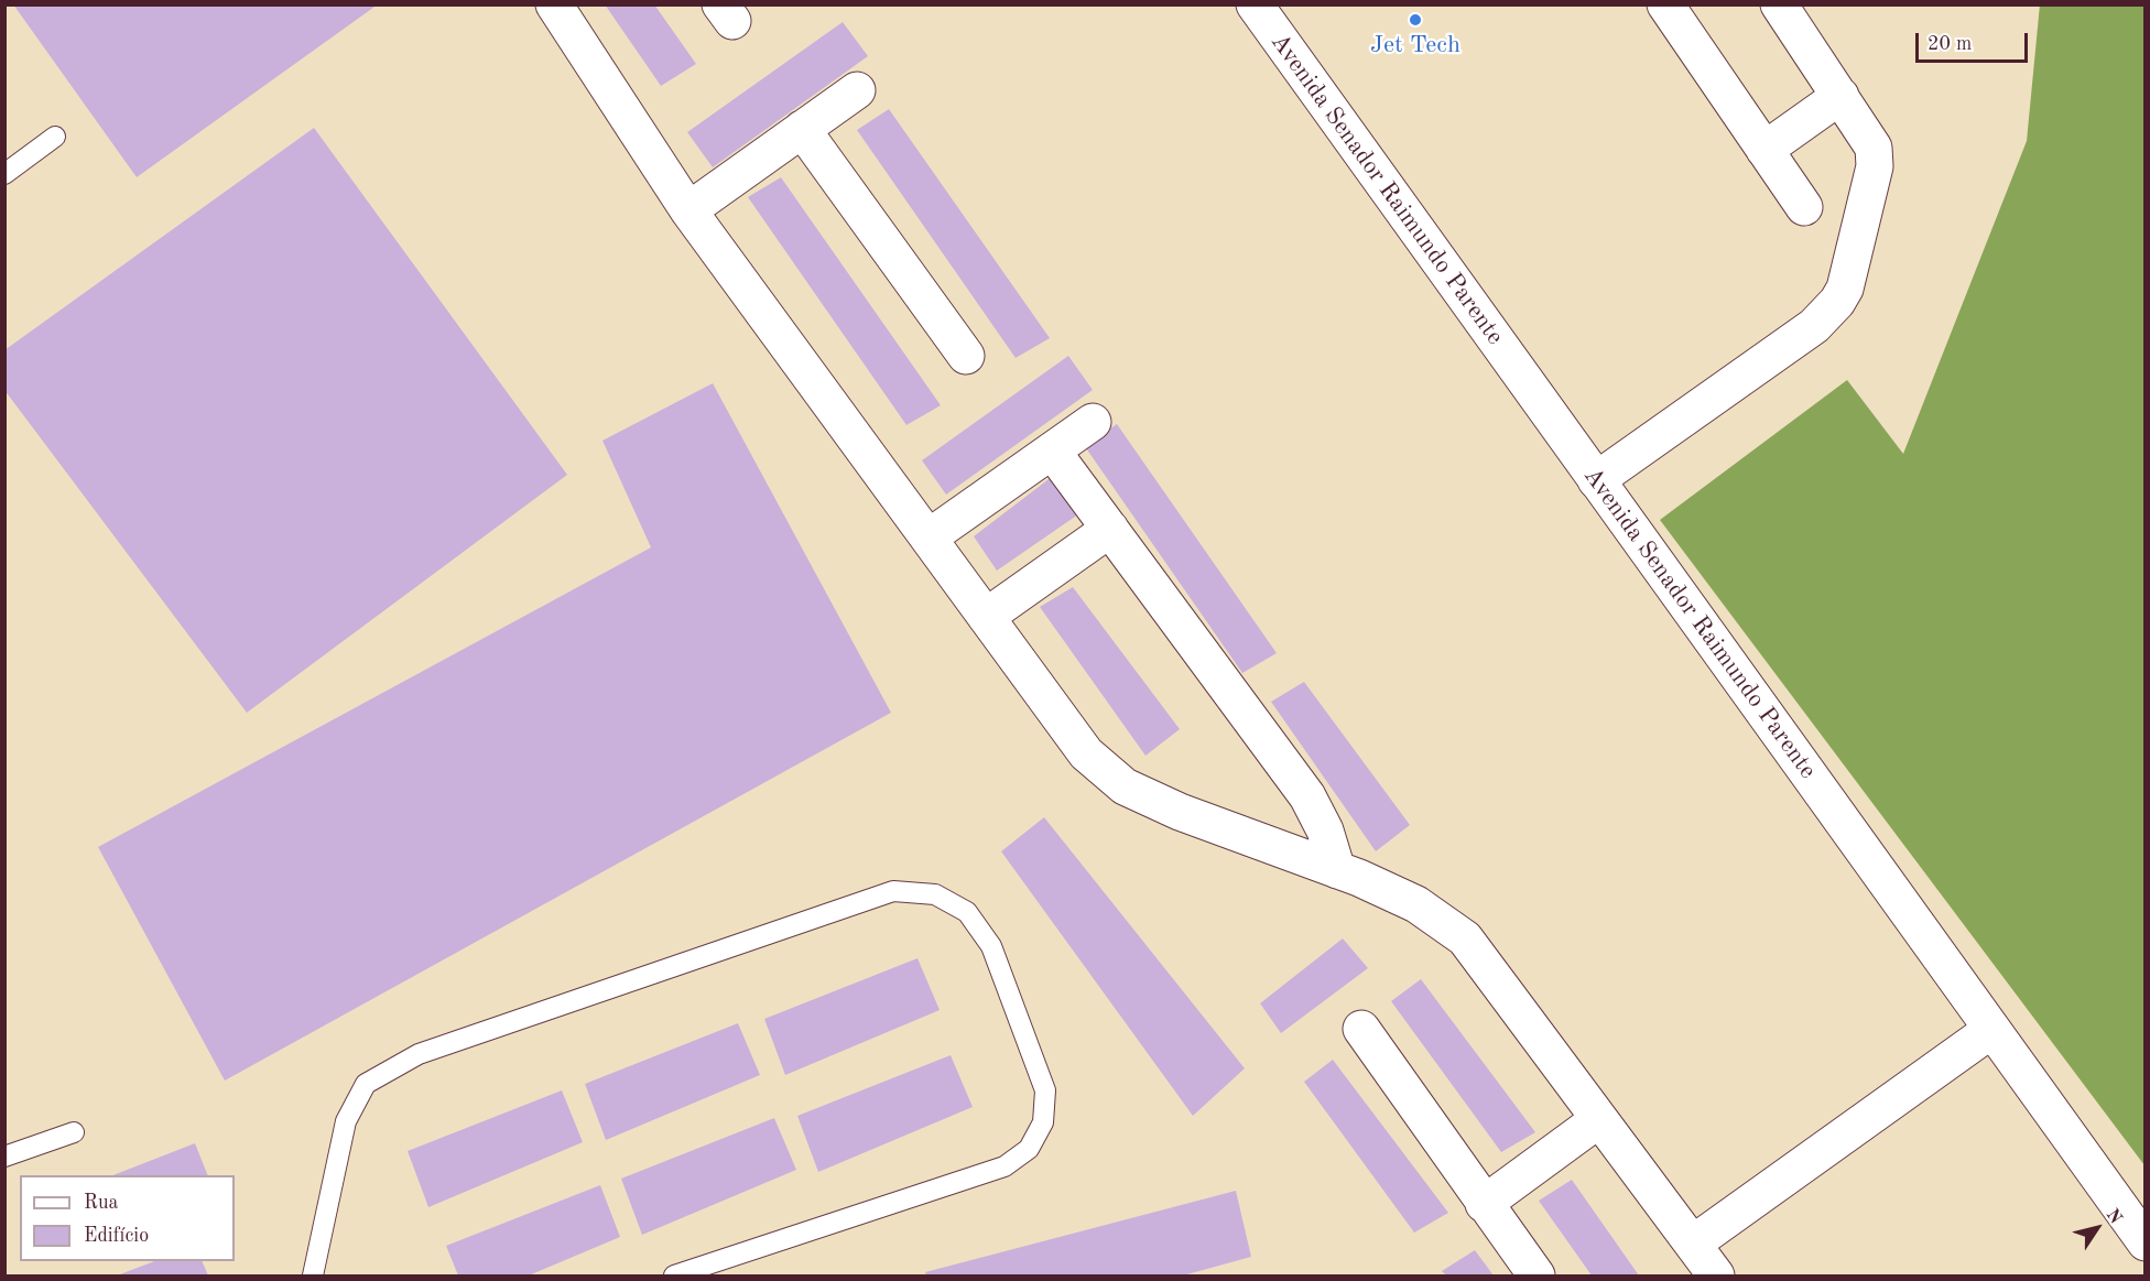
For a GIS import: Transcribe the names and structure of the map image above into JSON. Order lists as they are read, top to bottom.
{
  "streets": {
    "street": ["Avenida Senador Raimundo Parente"]
  },
  "places": ["Jet Tech"],
  "legend": ["Rua", "Edifício"],
  "scale_bar": "20 m",
  "north": "top right"
}
